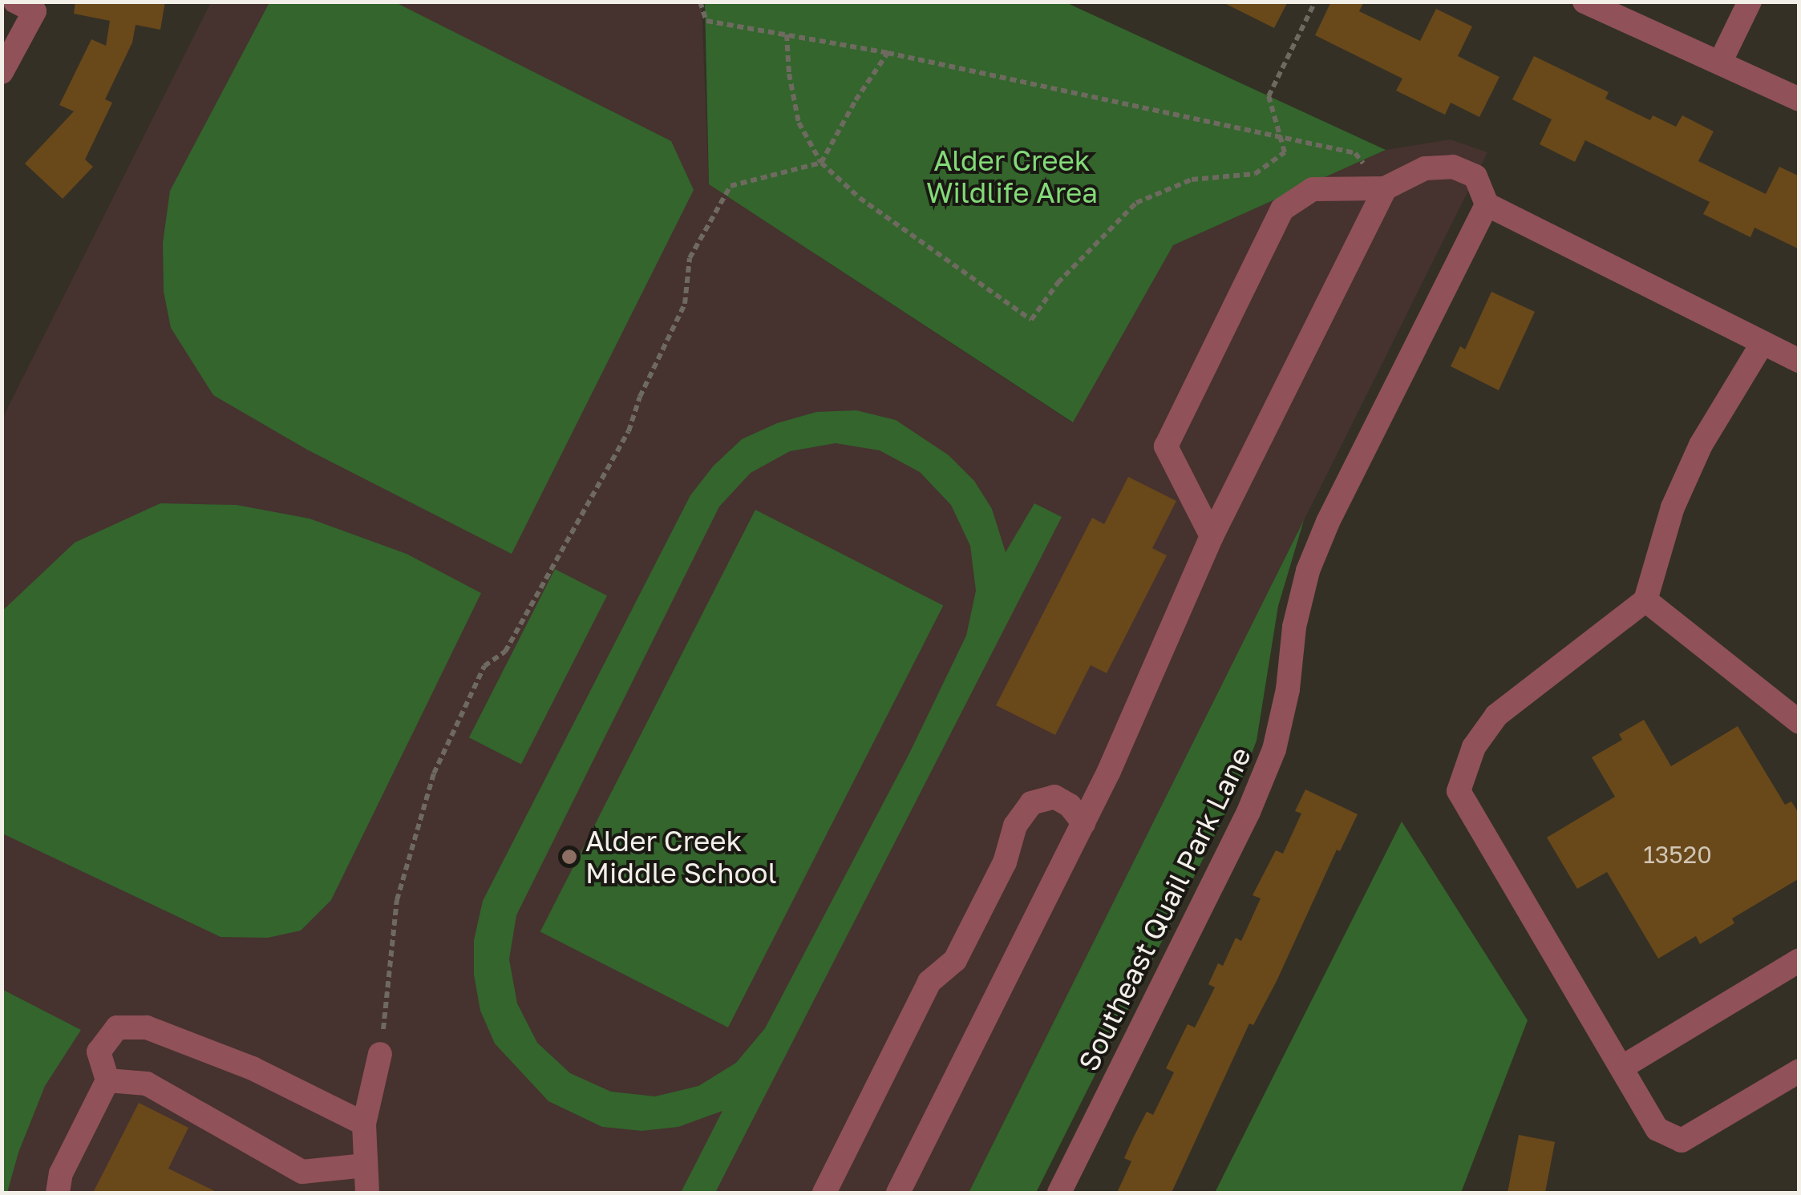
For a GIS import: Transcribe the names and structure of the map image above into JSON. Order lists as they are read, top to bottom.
{
  "streets": {
    "street": ["Southeast Quail Park Lane"]
  },
  "parks": ["Alder Creek Wildlife Area"],
  "places": ["Alder Creek Middle School"],
  "house_numbers": ["13520"]
}
